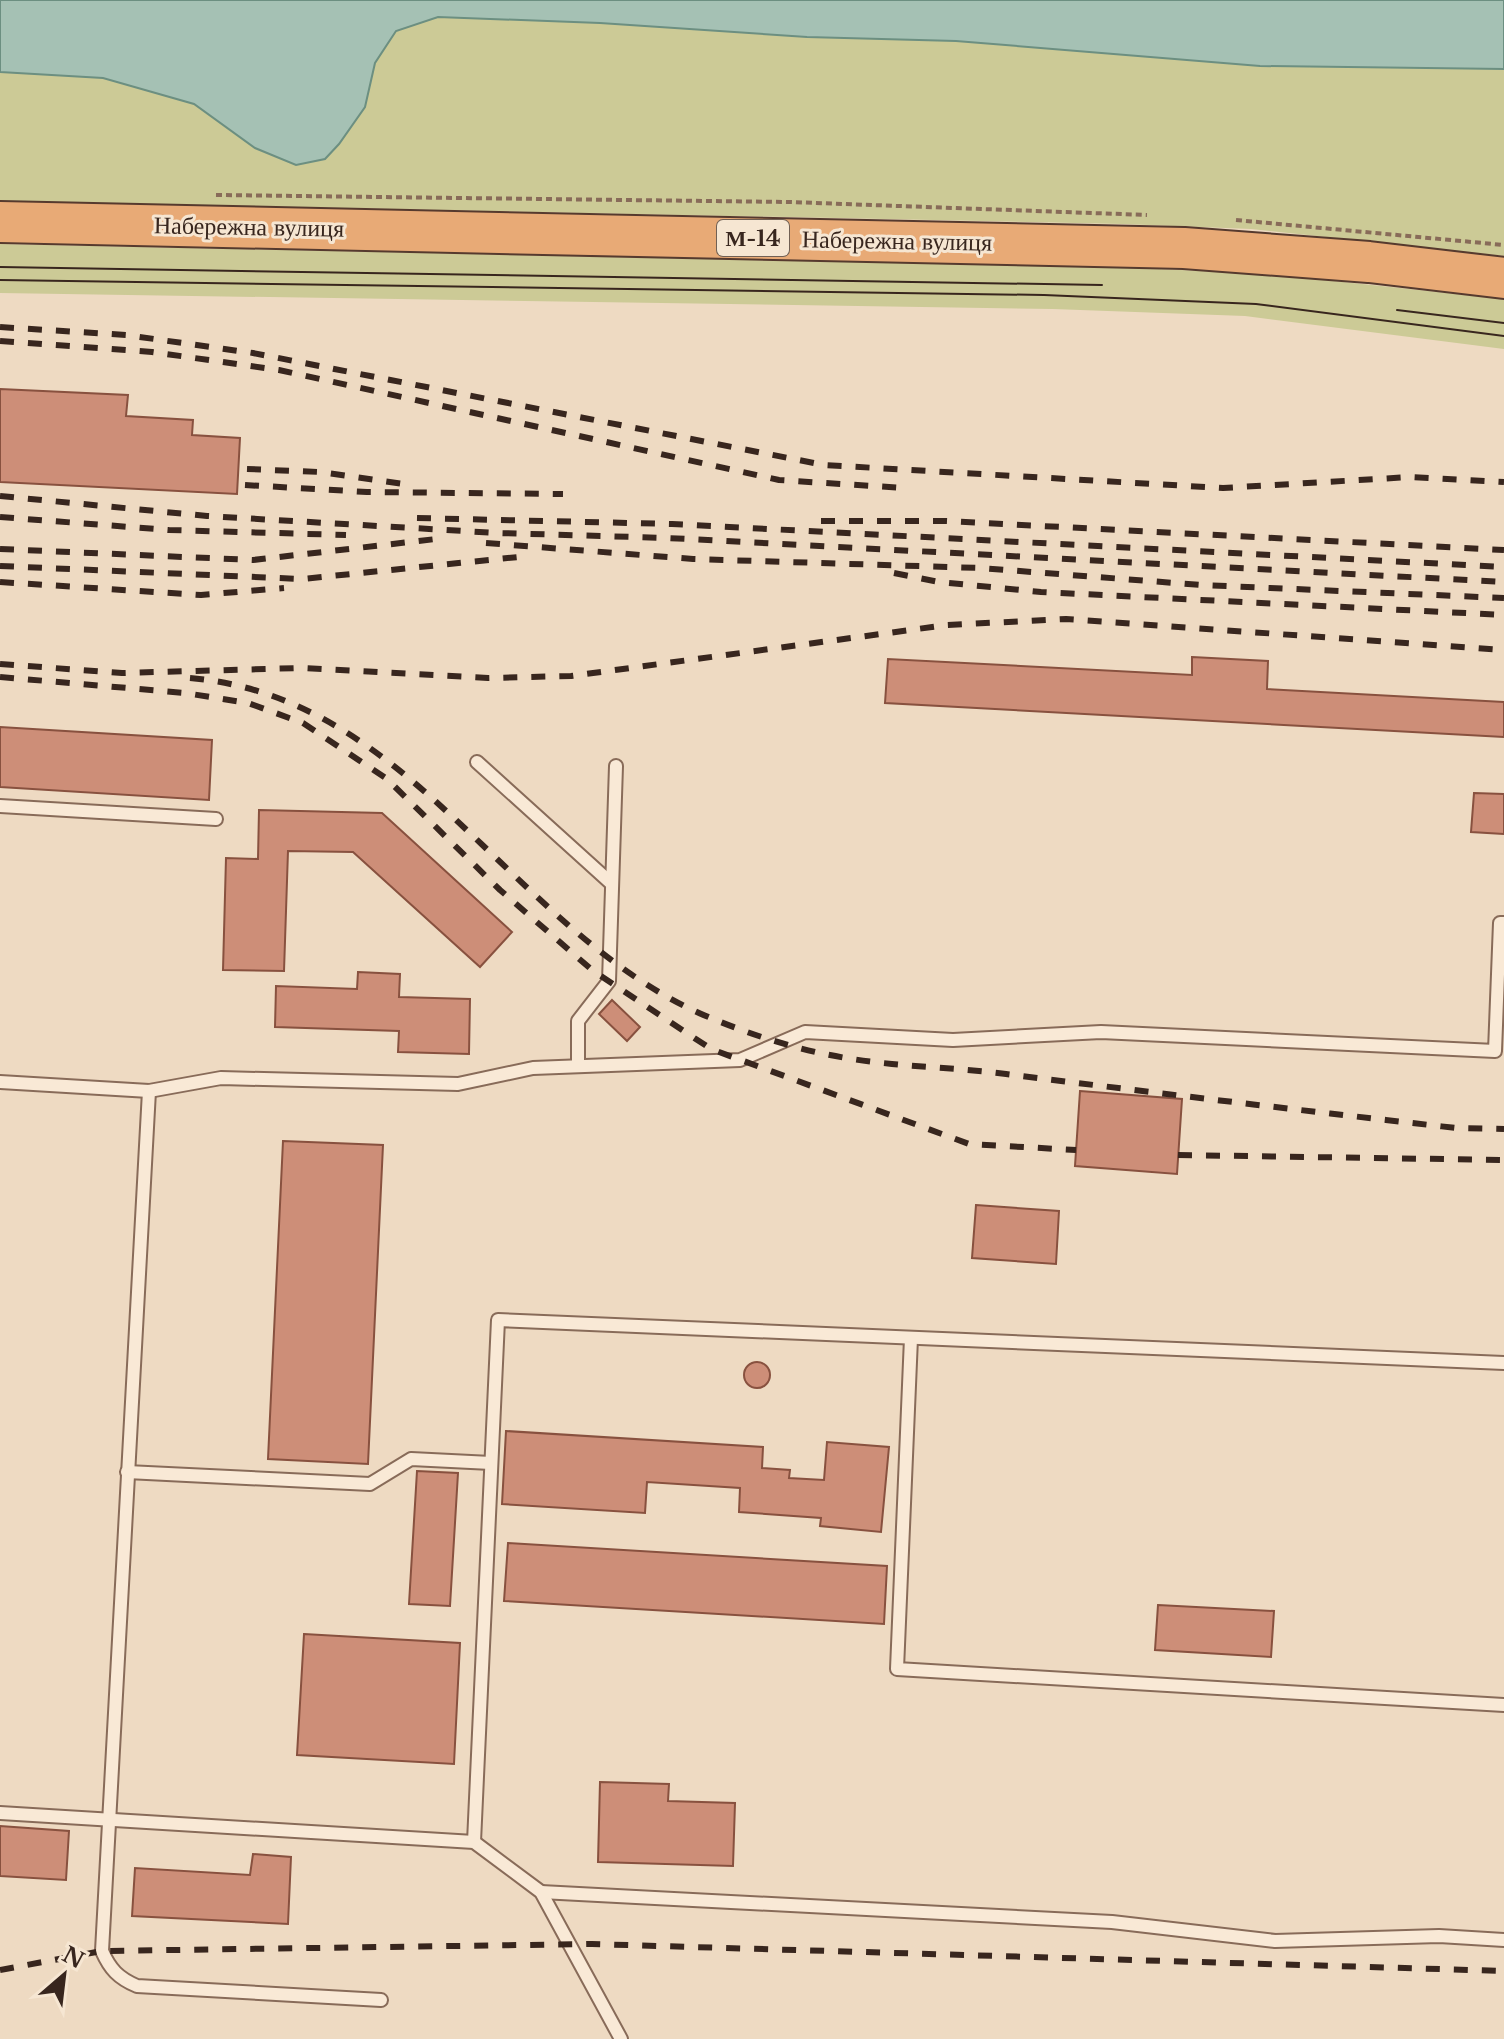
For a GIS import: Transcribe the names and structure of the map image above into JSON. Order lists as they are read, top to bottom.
{
  "streets": {
    "highway": ["Набережна вулиця", "М-14"]
  },
  "north": "top right"
}
